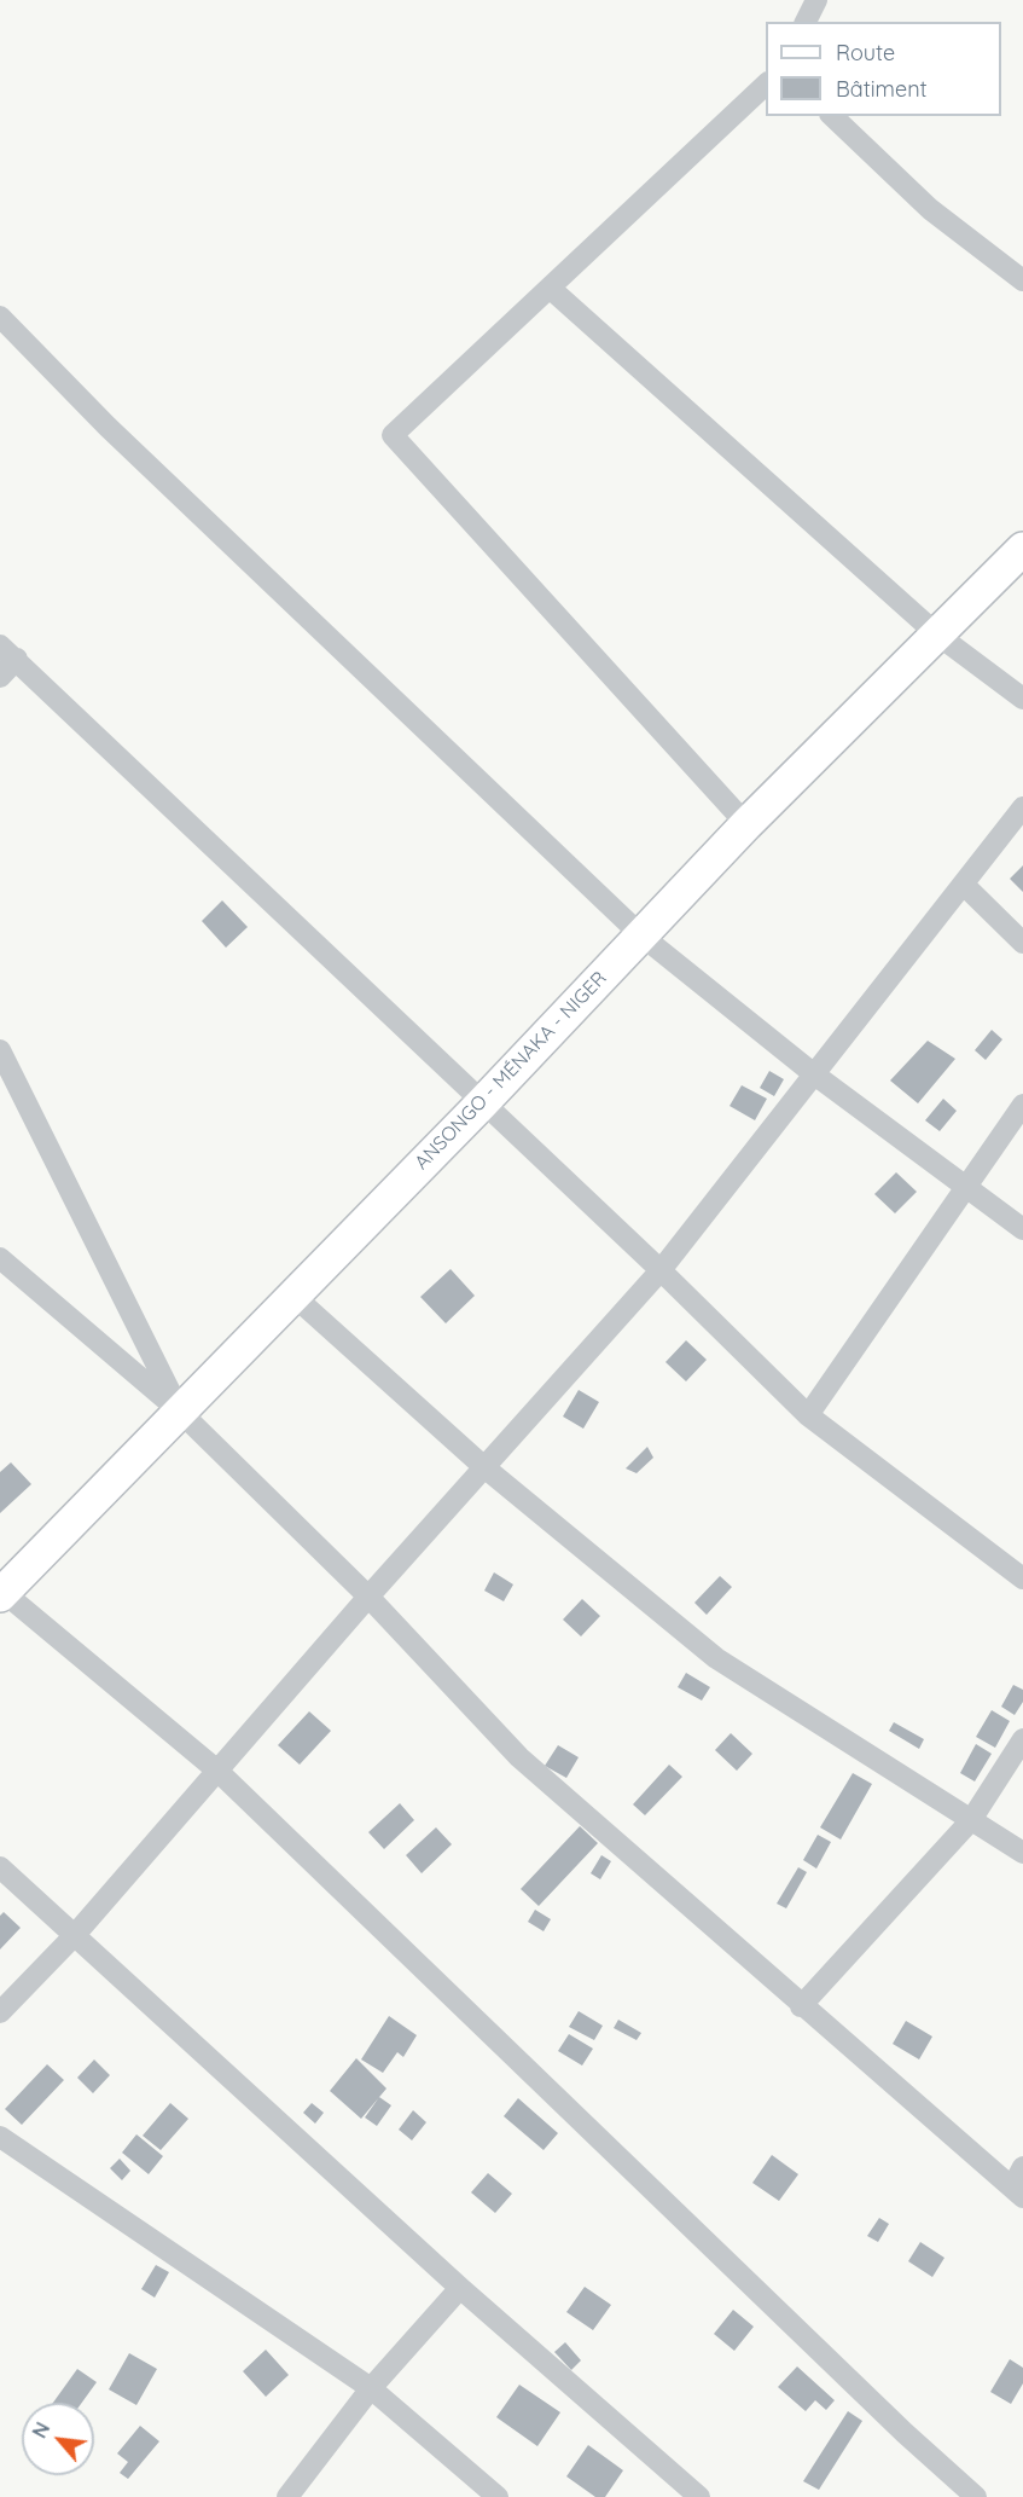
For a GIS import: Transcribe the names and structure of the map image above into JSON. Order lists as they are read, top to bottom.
{
  "streets": {
    "main road": ["ANSONGO - MÉNAKA - NIGER"]
  },
  "legend": ["Route", "Bâtiment"],
  "north": "top left"
}
